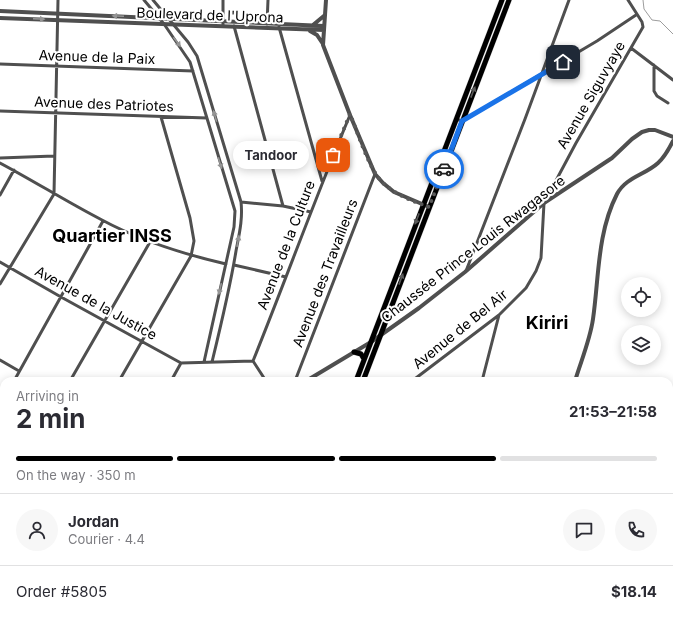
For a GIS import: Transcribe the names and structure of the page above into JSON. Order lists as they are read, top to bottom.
{
  "streets": {
    "street": [
      "Boulevard de l'Uprona",
      "Avenue de la Paix",
      "Avenue Siguvyaye",
      "Avenue des Patriotes",
      "Avenue de la Culture",
      "Chaussée Prince Louis Rwagasore",
      "Avenue des Travailleurs",
      "Avenue de la Justice",
      "Avenue de Bel Air"
    ]
  },
  "crossings": [
    ["Avenue Siguvyaye", "Chaussée Prince Louis Rwagasore"],
    ["Avenue Siguvyaye", "Avenue de Bel Air"],
    ["Chaussée Prince Louis Rwagasore", "Avenue de Bel Air"]
  ],
  "districts": ["Quartier INSS", "Kiriri"],
  "places": ["Tandoor"],
  "page": {
    "bubble": "Tandoor",
    "heading": ["2 min", "Arriving in", "21:53–21:58"],
    "panel": [
      "Jordan",
      "Courier · 4.4",
      "Order #5805",
      "$18.14"
    ],
    "bar": "On the way · 350 m"
  }
}
